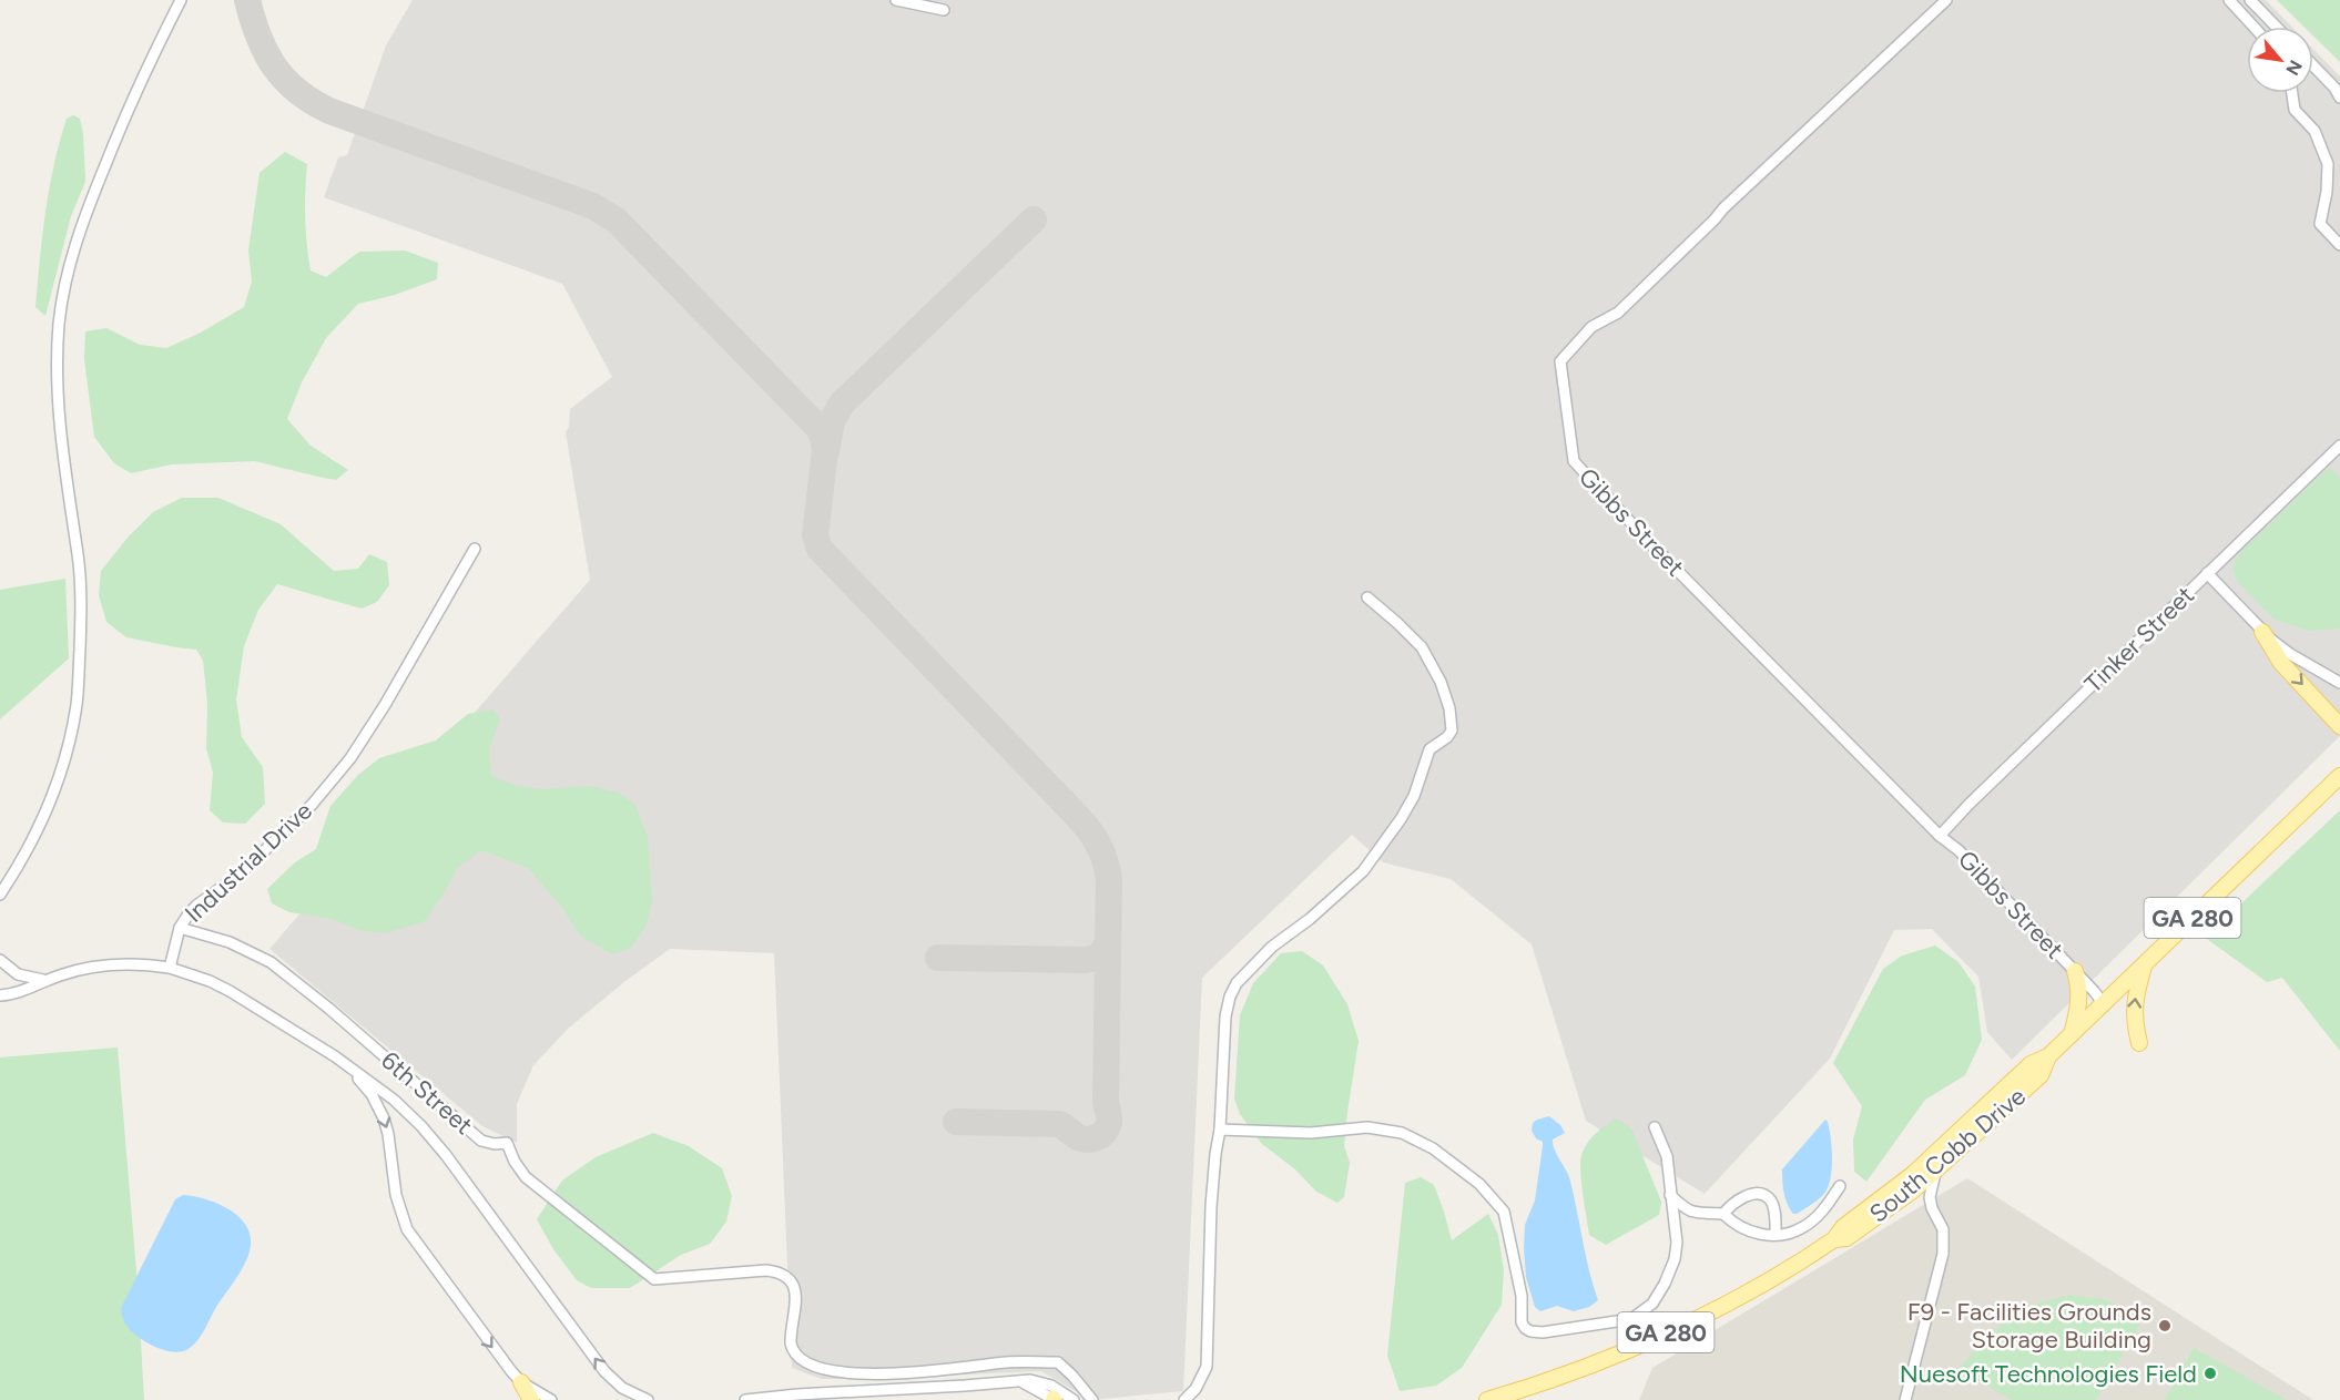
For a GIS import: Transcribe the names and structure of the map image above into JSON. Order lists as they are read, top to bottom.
{
  "streets": {
    "main road": ["GA 280", "South Cobb Drive"],
    "street": [
      "Gibbs Street",
      "Tinker Street",
      "Industrial Drive",
      "6th Street"
    ]
  },
  "crossings": [
    ["Gibbs Street", "Tinker Street"],
    ["Gibbs Street", "South Cobb Drive"],
    ["Industrial Drive", "6th Street"]
  ],
  "places": ["F9 - Facilities Grounds Storage Building", "Nuesoft Technologies Field"],
  "north": "bottom right"
}
